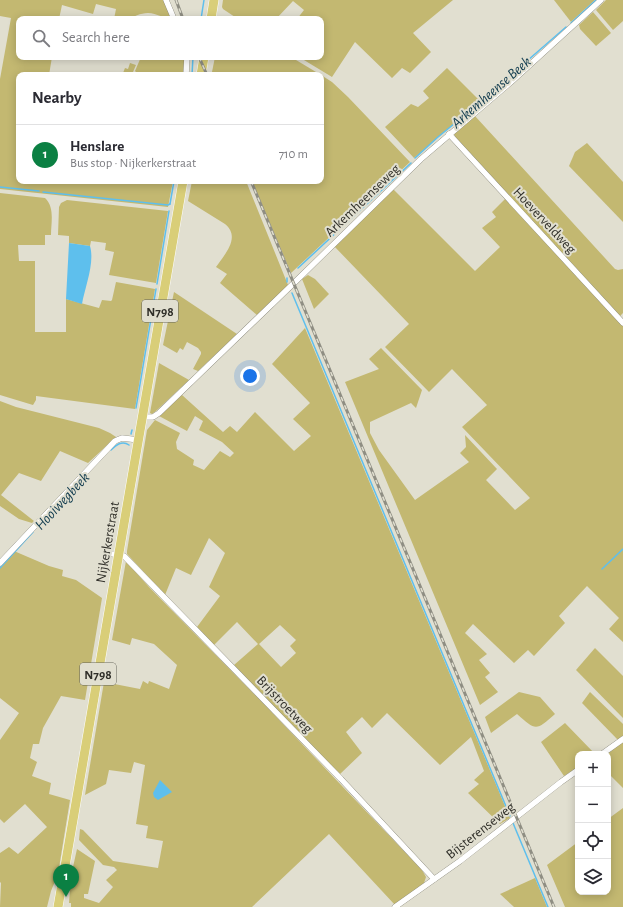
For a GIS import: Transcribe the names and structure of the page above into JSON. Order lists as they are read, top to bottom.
{
  "streets": {
    "main road": ["N798", "Nijkerkerstraat"],
    "street": [
      "Arkemheenseweg",
      "Hoeverveldweg",
      "Brijstroetweg",
      "Bijsterenseweg"
    ]
  },
  "crossings": [
    ["Arkemheenseweg", "Hoeverveldweg"],
    ["Arkemheenseweg", "Nijkerkerstraat"],
    ["Nijkerkerstraat", "Brijstroetweg"],
    ["Brijstroetweg", "Bijsterenseweg"]
  ],
  "water": ["Arkemheense Beek", "Hooiwegbeek"],
  "page": {
    "search": "Search here",
    "heading": "Nearby",
    "list": [
      {
        "mark": "1",
        "name": "Henslare",
        "note": "Bus stop · Nijkerkerstraat",
        "value": "710 m"
      }
    ],
    "map_buttons": ["+", "−"],
    "pins": "1"
  }
}
